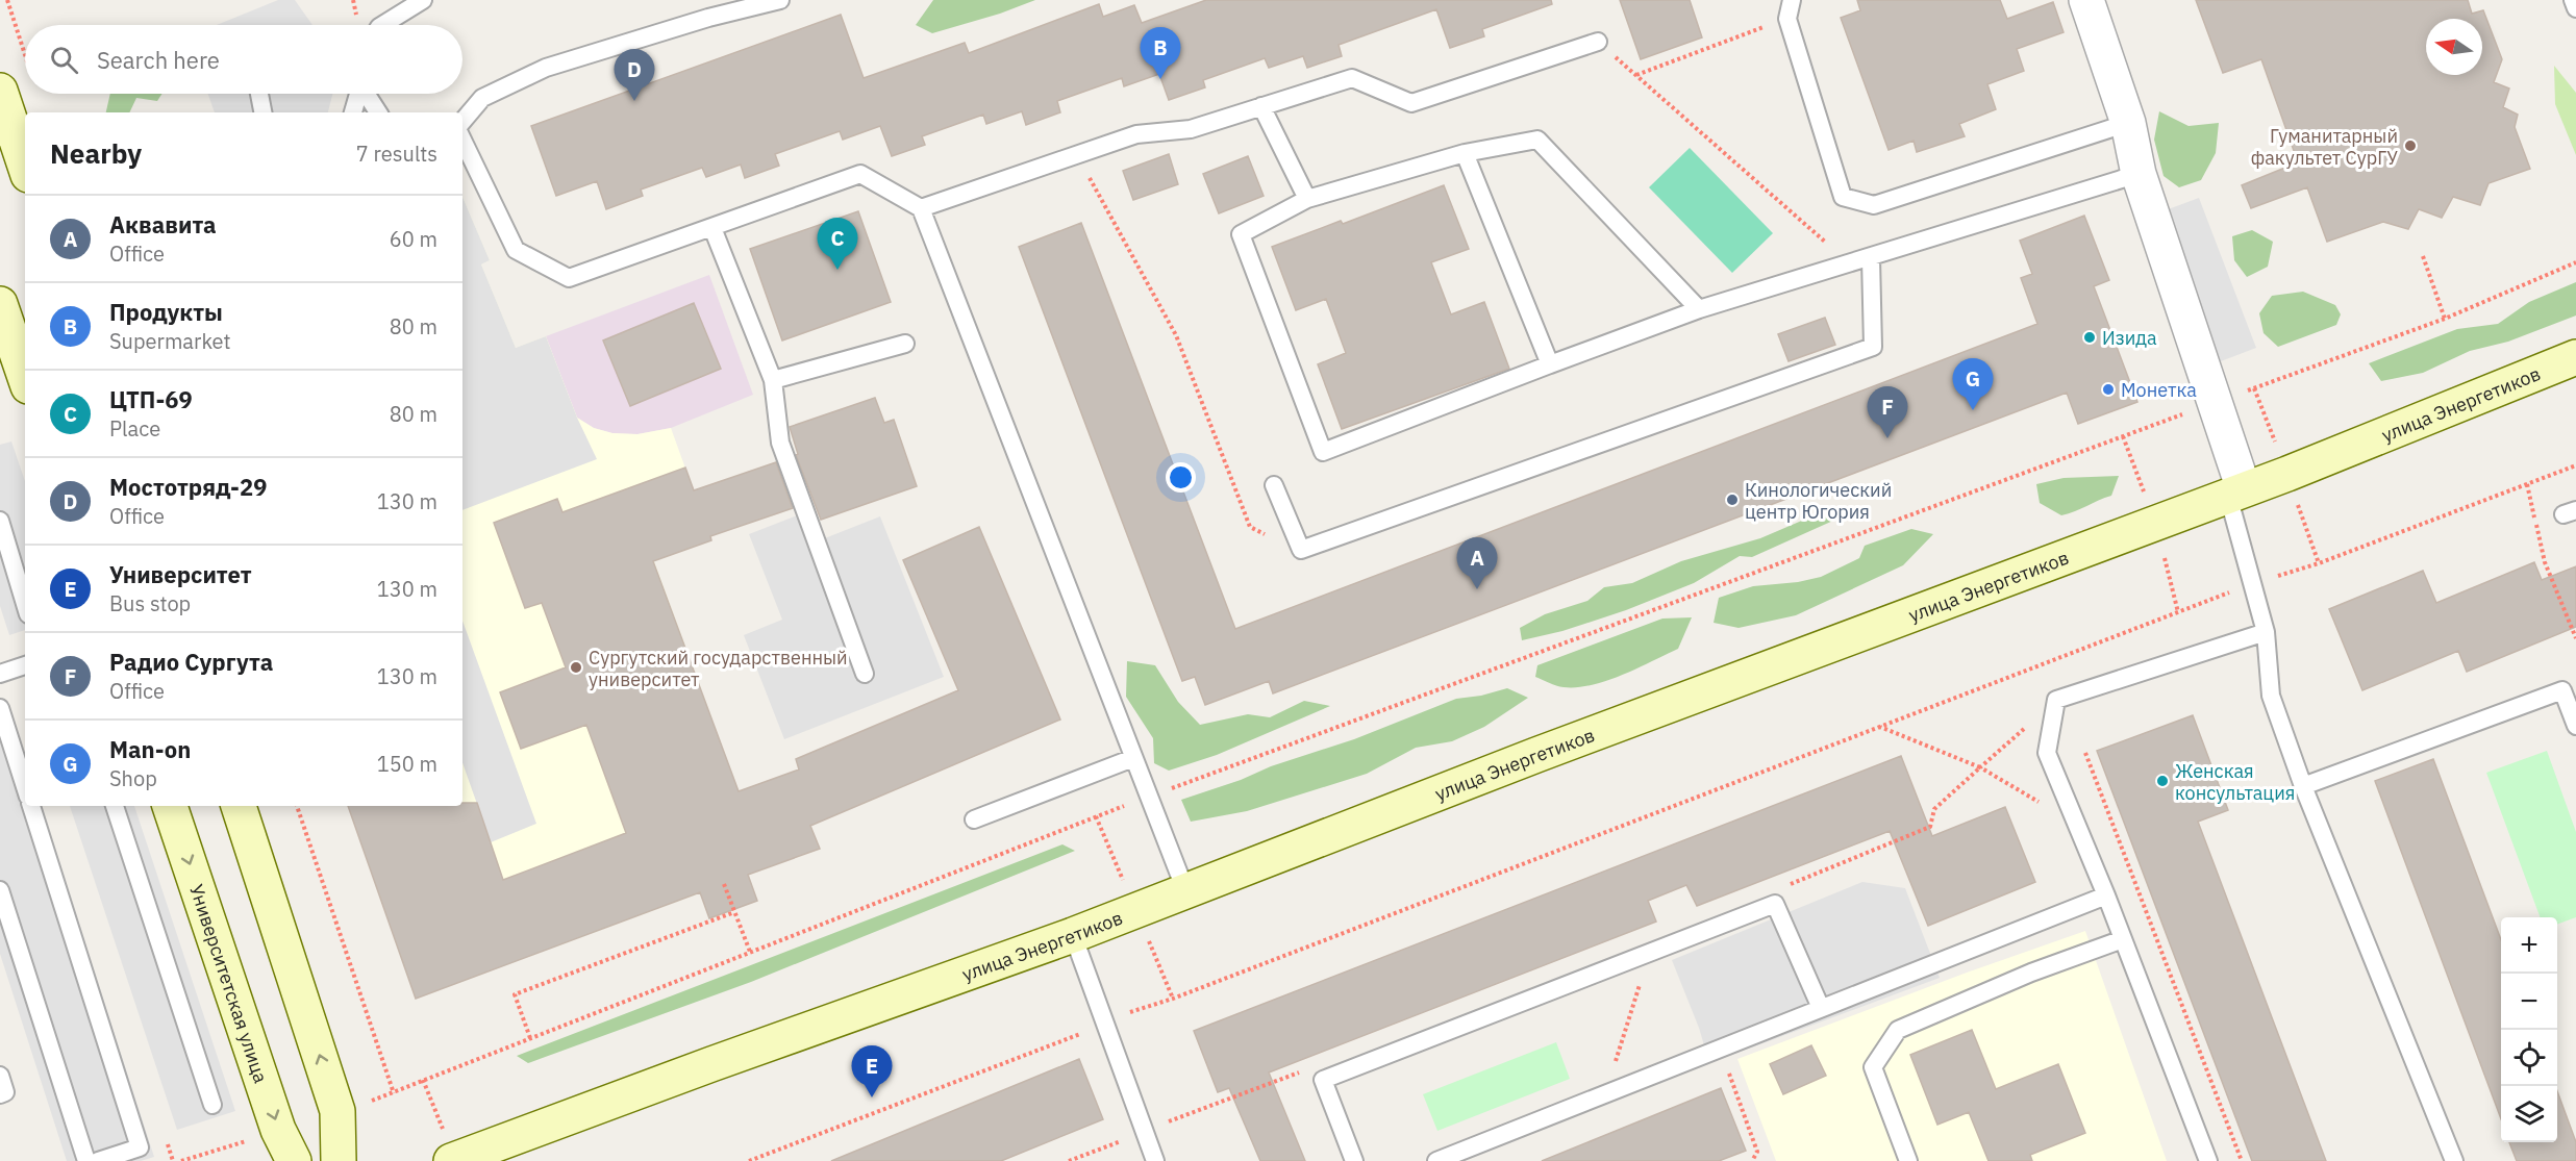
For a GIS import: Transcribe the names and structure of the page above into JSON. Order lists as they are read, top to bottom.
{
  "streets": {
    "main road": ["улица Энергетиков", "Университетская улица"]
  },
  "places": [
    "Гуманитарный факультет СурГУ",
    "Изида",
    "Монетка",
    "Кинологический центр Югория",
    "Сургутский государственный университет",
    "Женская консультация"
  ],
  "north": "left",
  "page": {
    "search": "Search here",
    "pins": [
      "B",
      "D",
      "C",
      "G",
      "F",
      "A",
      "E"
    ],
    "heading": ["Nearby", "7 results"],
    "list": [
      {
        "mark": "A",
        "name": "Аквавита",
        "note": "Office",
        "value": "60 m"
      },
      {
        "mark": "B",
        "name": "Продукты",
        "note": "Supermarket",
        "value": "80 m"
      },
      {
        "mark": "C",
        "name": "ЦТП-69",
        "note": "Place",
        "value": "80 m"
      },
      {
        "mark": "D",
        "name": "Мостотряд-29",
        "note": "Office",
        "value": "130 m"
      },
      {
        "mark": "E",
        "name": "Университет",
        "note": "Bus stop",
        "value": "130 m"
      },
      {
        "mark": "F",
        "name": "Радио Сургута",
        "note": "Office",
        "value": "130 m"
      },
      {
        "mark": "G",
        "name": "Man-on",
        "note": "Shop",
        "value": "150 m"
      }
    ],
    "map_buttons": ["+", "−"]
  }
}
